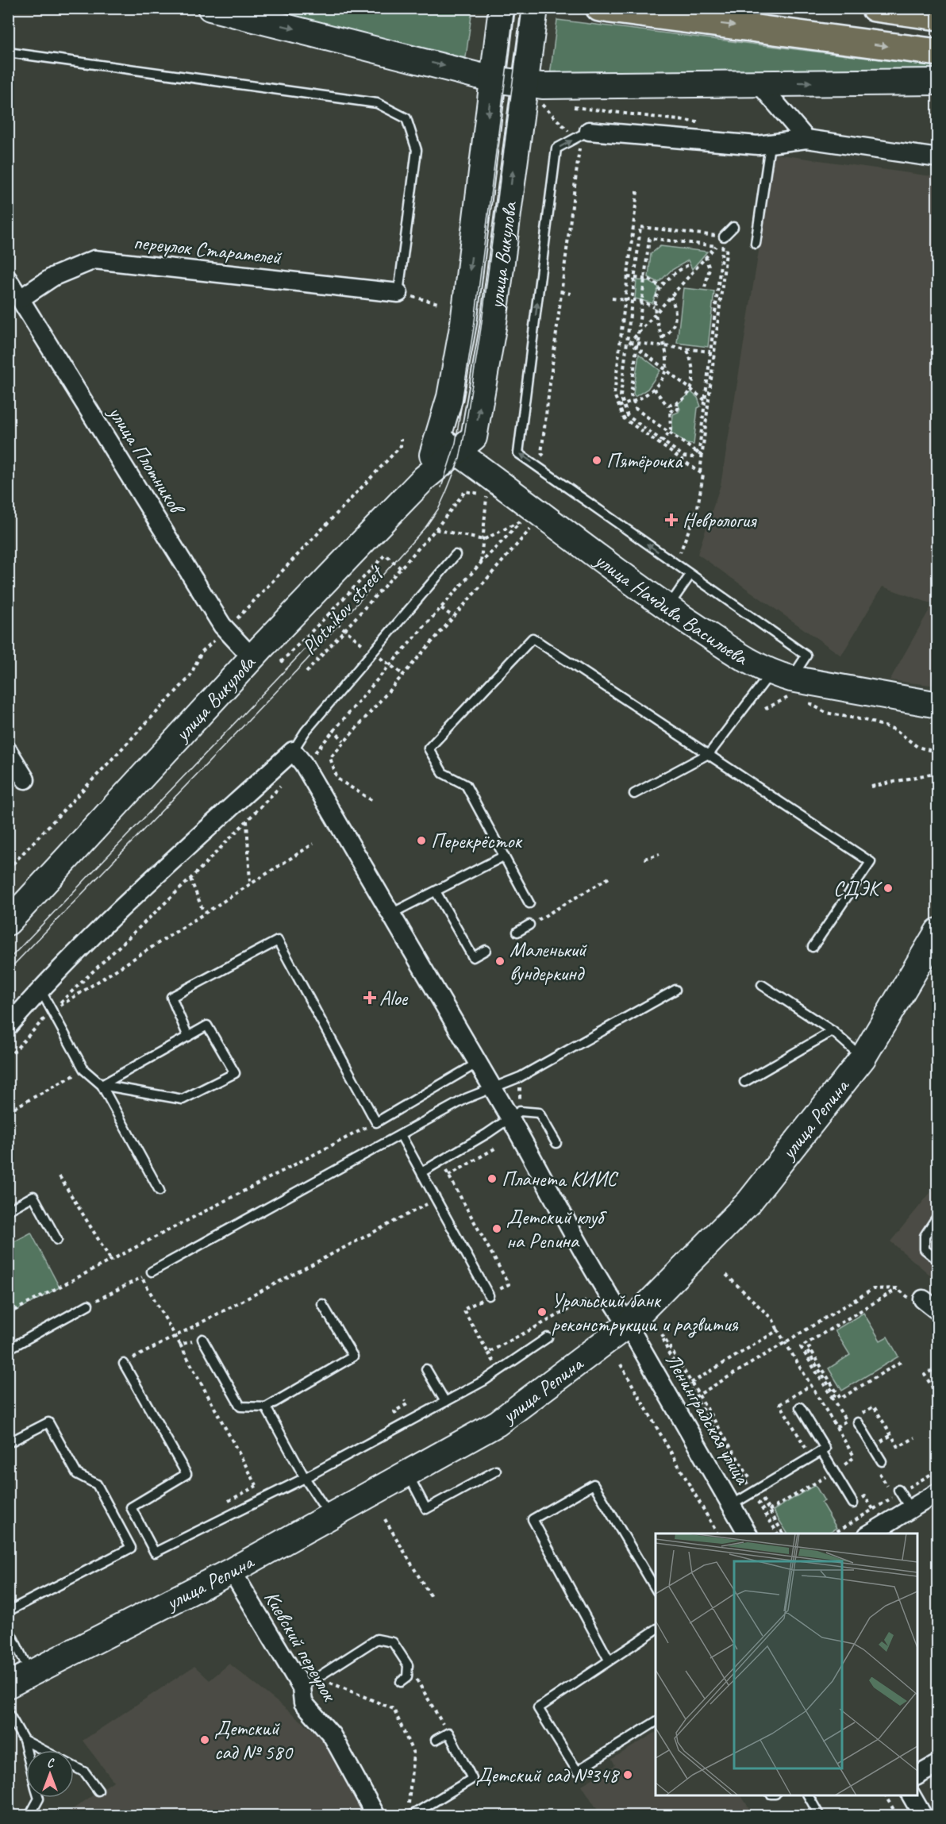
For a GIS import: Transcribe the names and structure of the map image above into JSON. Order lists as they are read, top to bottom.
{
  "streets": {
    "street": [
      "переулок Старателей",
      "улица Викулова",
      "улица Плотников",
      "улица Начдива Васильева",
      "улица Репина",
      "Ленинградская улица",
      "Киевский переулок"
    ],
    "path": ["Plotnikov street"]
  },
  "crossings": [
    ["переулок Старателей", "улица Плотников"],
    ["улица Викулова", "улица Плотников"],
    ["улица Викулова", "улица Начдива Васильева"],
    ["улица Репина", "Ленинградская улица"],
    ["улица Репина", "Киевский переулок"]
  ],
  "places": {
    "other": [
      "Пятёрочка",
      "Перекрёсток",
      "СДЭК",
      "Маленький вундеркинд",
      "Планета КИИС",
      "Детский клуб на Репина",
      "Уральский банк реконструкции и развития",
      "Детский сад № 580",
      "Детский сад №348"
    ],
    "health": ["Неврология", "Aloe"]
  },
  "north": "top"
}
